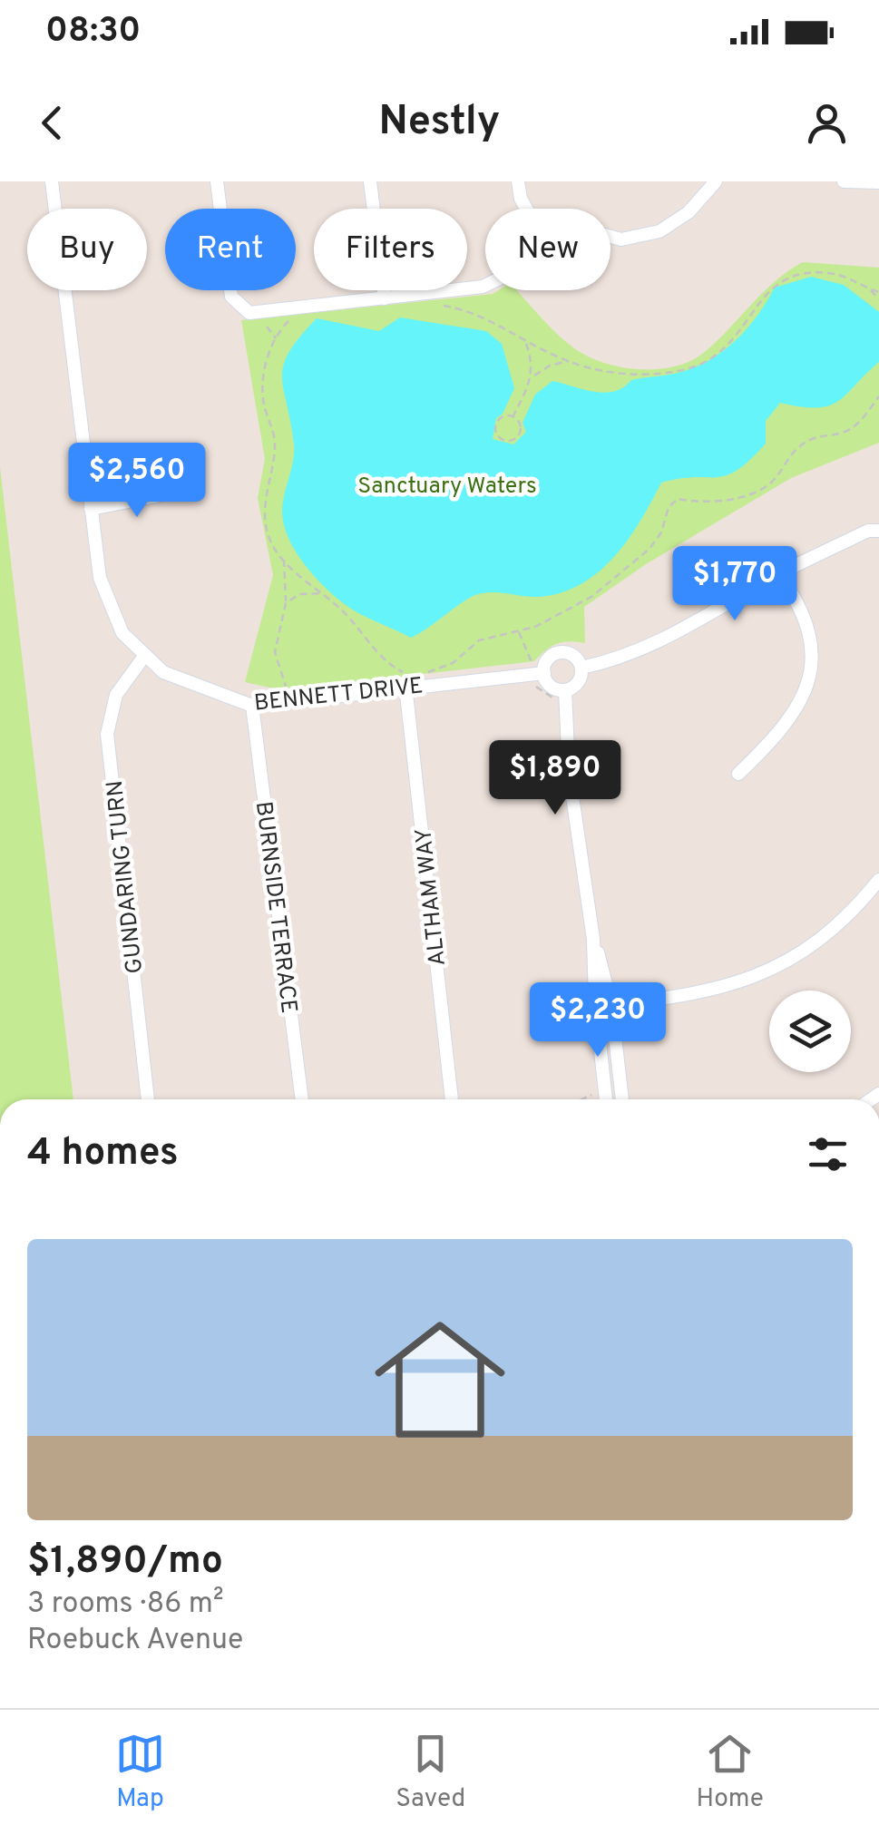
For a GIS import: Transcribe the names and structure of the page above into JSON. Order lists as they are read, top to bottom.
{
  "streets": {
    "street": [
      "BENNETT DRIVE",
      "GUNDARING TURN",
      "ALTHAM WAY",
      "BURNSIDE TERRACE"
    ]
  },
  "crossings": [
    ["BENNETT DRIVE", "GUNDARING TURN"],
    ["BENNETT DRIVE", "ALTHAM WAY"],
    ["BENNETT DRIVE", "BURNSIDE TERRACE"]
  ],
  "parks": ["Sanctuary Waters"],
  "page": {
    "status": "08:30",
    "header": "Nestly",
    "chip": [
      "Buy",
      "Rent",
      "Filters",
      "New"
    ],
    "price": [
      "$2,560",
      "$1,770",
      "$1,890",
      "$2,230"
    ],
    "heading": "4 homes",
    "list": [
      {
        "name": "$1,890/mo",
        "note": "3 rooms · 86 m² · Roebuck Avenue"
      }
    ],
    "tabs": ["Map", "Saved", "Home"]
  }
}
